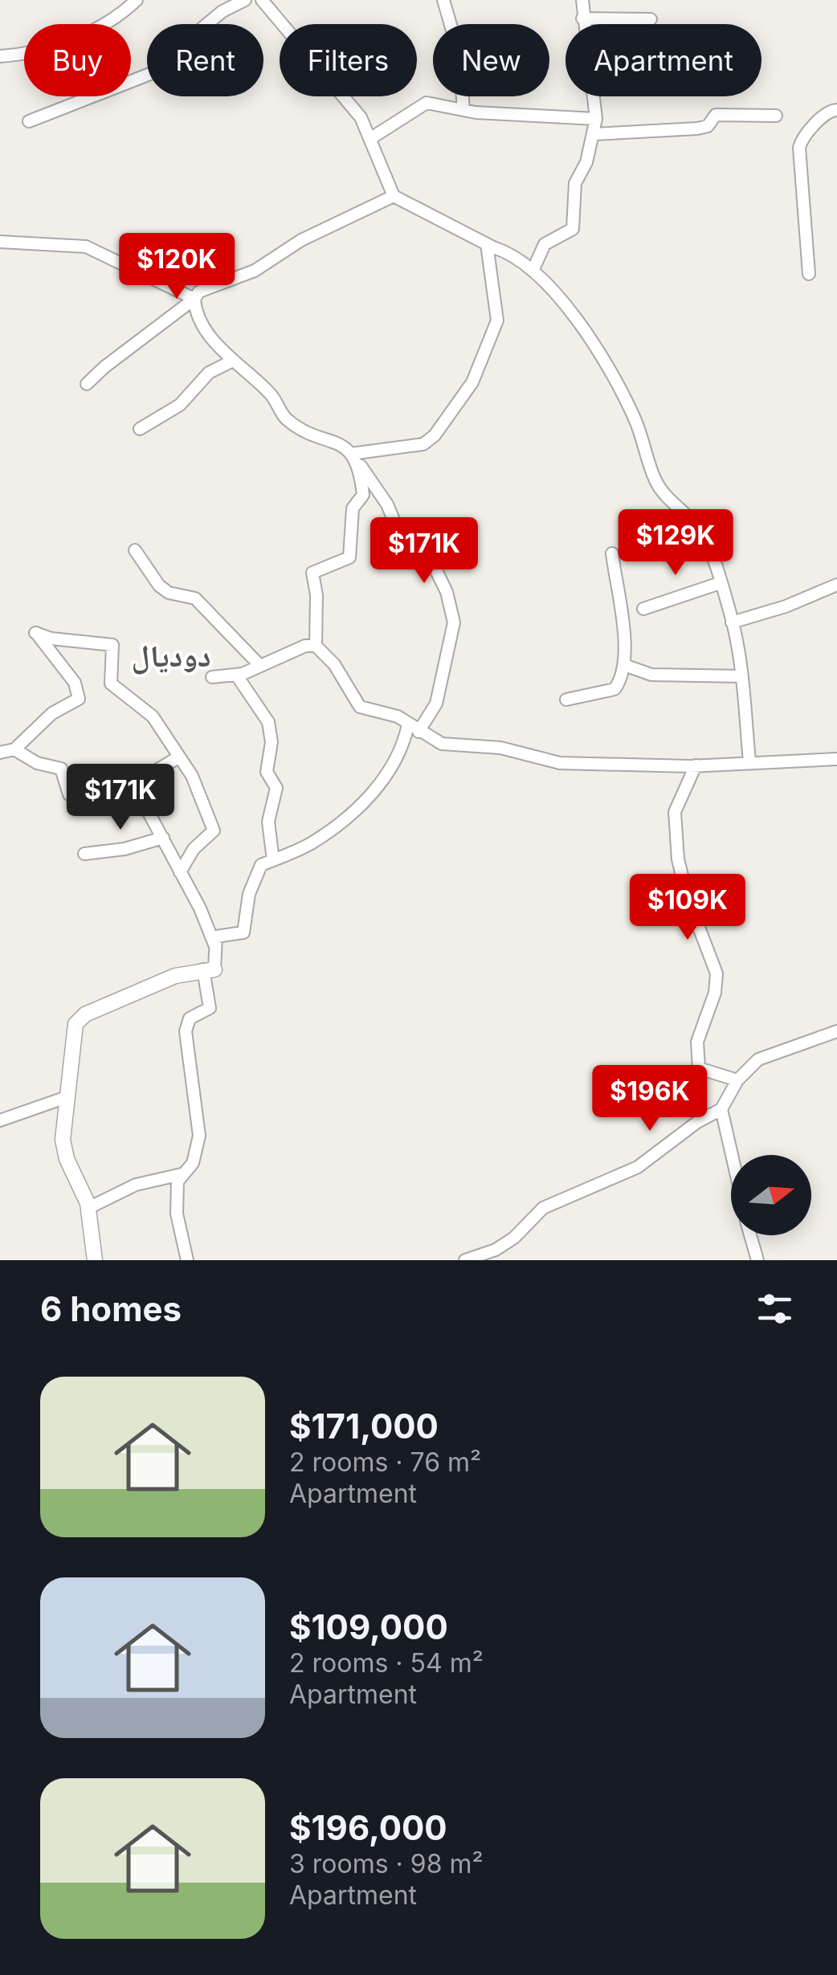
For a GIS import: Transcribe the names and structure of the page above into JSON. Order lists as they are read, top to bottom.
{
  "districts": ["دودیال"],
  "north": "right",
  "page": {
    "chip": [
      "Buy",
      "Rent",
      "Filters",
      "New",
      "Apartment"
    ],
    "price": [
      "$120K",
      "$129K",
      "$171K",
      "$171K",
      "$109K",
      "$196K"
    ],
    "heading": "6 homes",
    "list": [
      {
        "name": "$171,000",
        "note": "2 rooms · 76 m² · Apartment"
      },
      {
        "name": "$109,000",
        "note": "2 rooms · 54 m² · Apartment"
      },
      {
        "name": "$196,000",
        "note": "3 rooms · 98 m² · Apartment"
      }
    ]
  }
}
